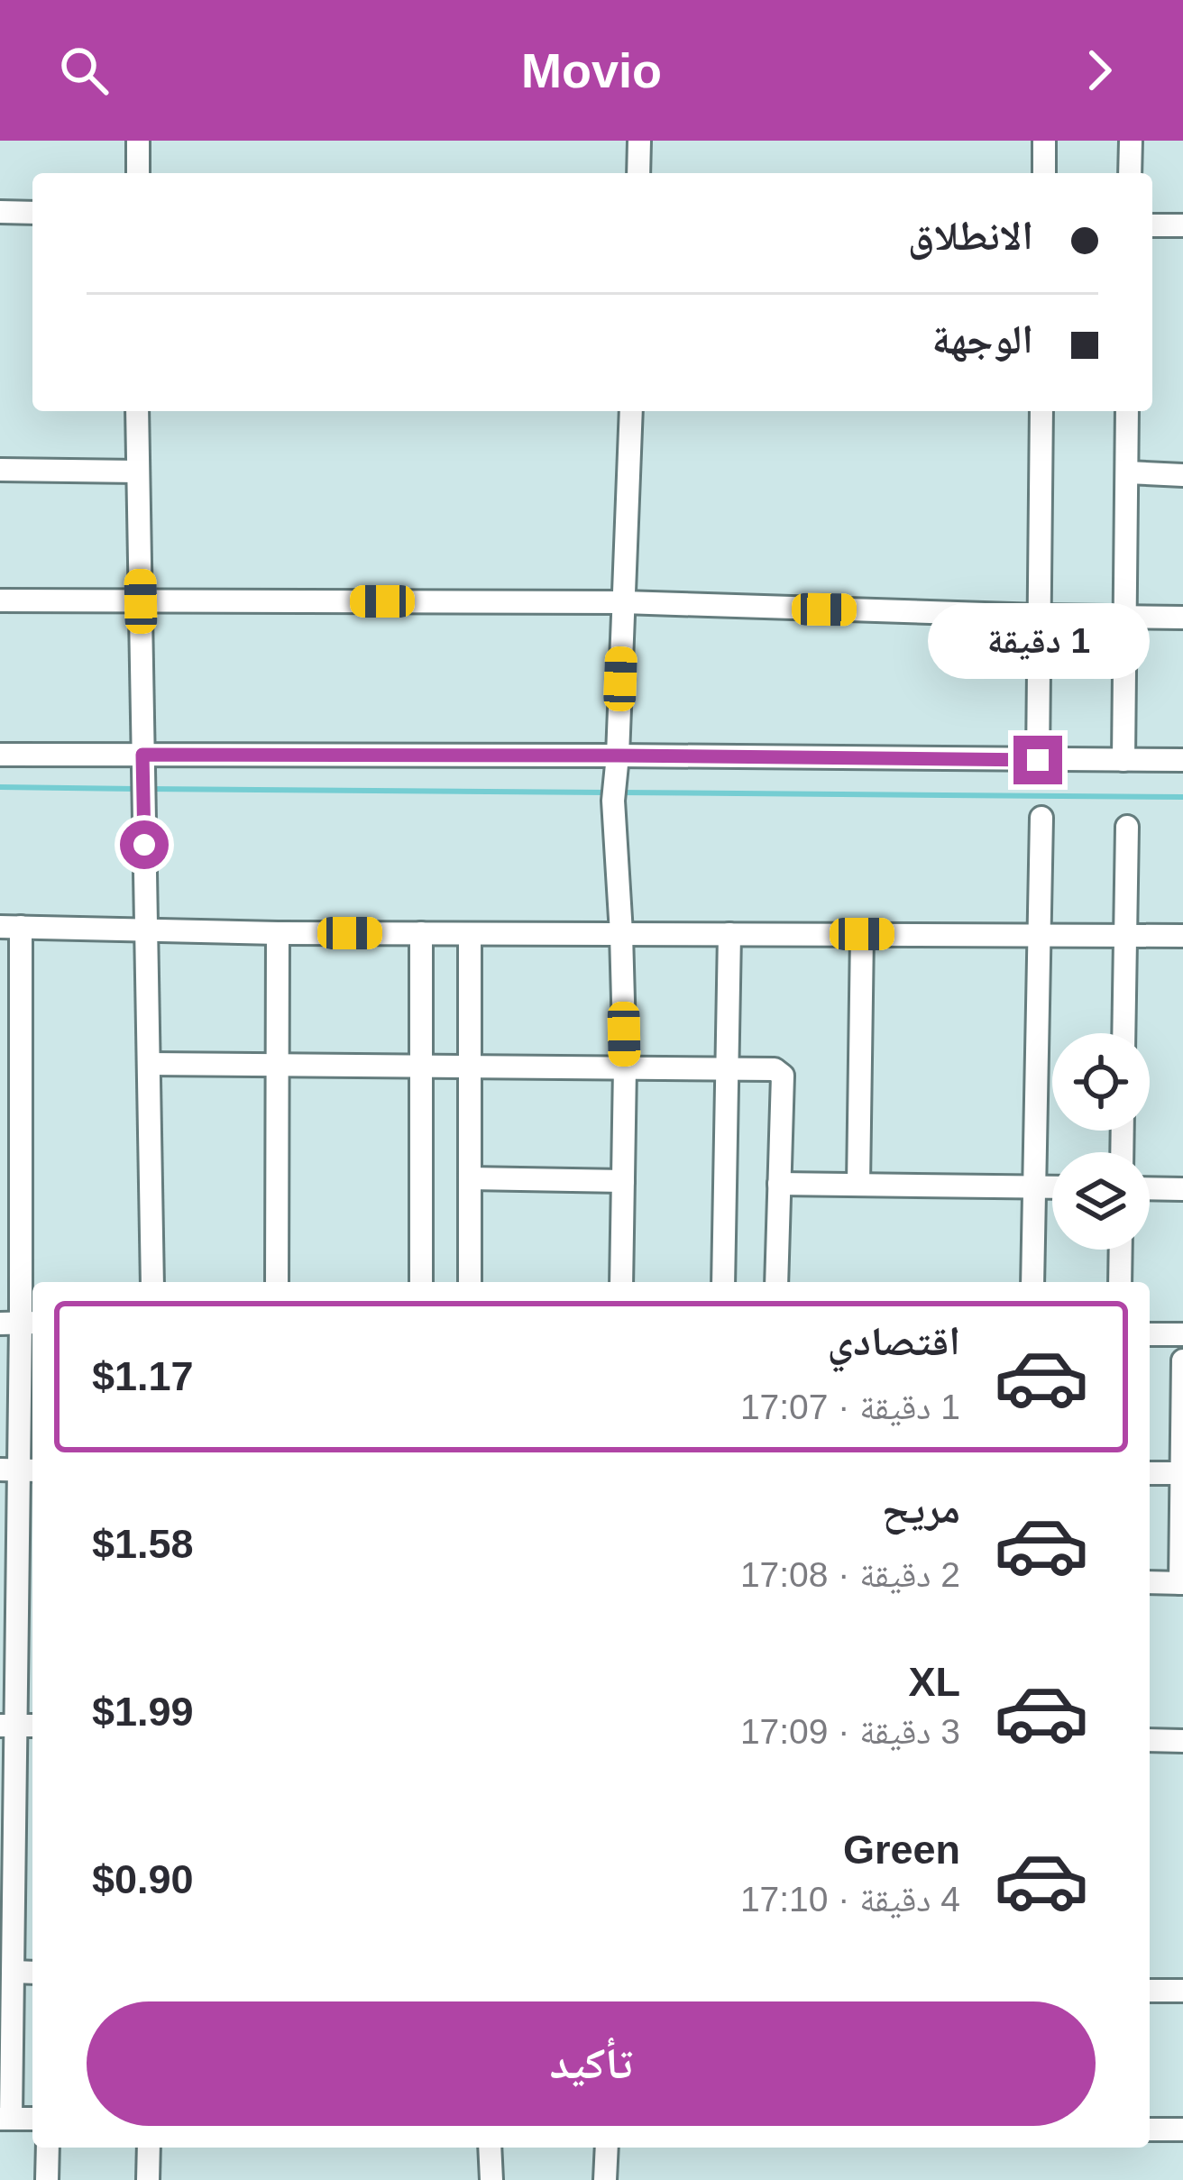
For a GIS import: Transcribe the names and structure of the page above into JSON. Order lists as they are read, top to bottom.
{
  "page": {
    "header": "Movio",
    "banner": ["الانطلاق", "الوجهة"],
    "bubble": "1 دقيقة",
    "list": [
      {
        "name": "اقتصادي",
        "note": "1 دقيقة · 17:07",
        "value": "$1.17"
      },
      {
        "name": "مريح",
        "note": "2 دقيقة · 17:08",
        "value": "$1.58"
      },
      {
        "name": "XL",
        "note": "3 دقيقة · 17:09",
        "value": "$1.99"
      },
      {
        "name": "Green",
        "note": "4 دقيقة · 17:10",
        "value": "$0.90"
      }
    ],
    "buttons": "تأكيد"
  }
}
